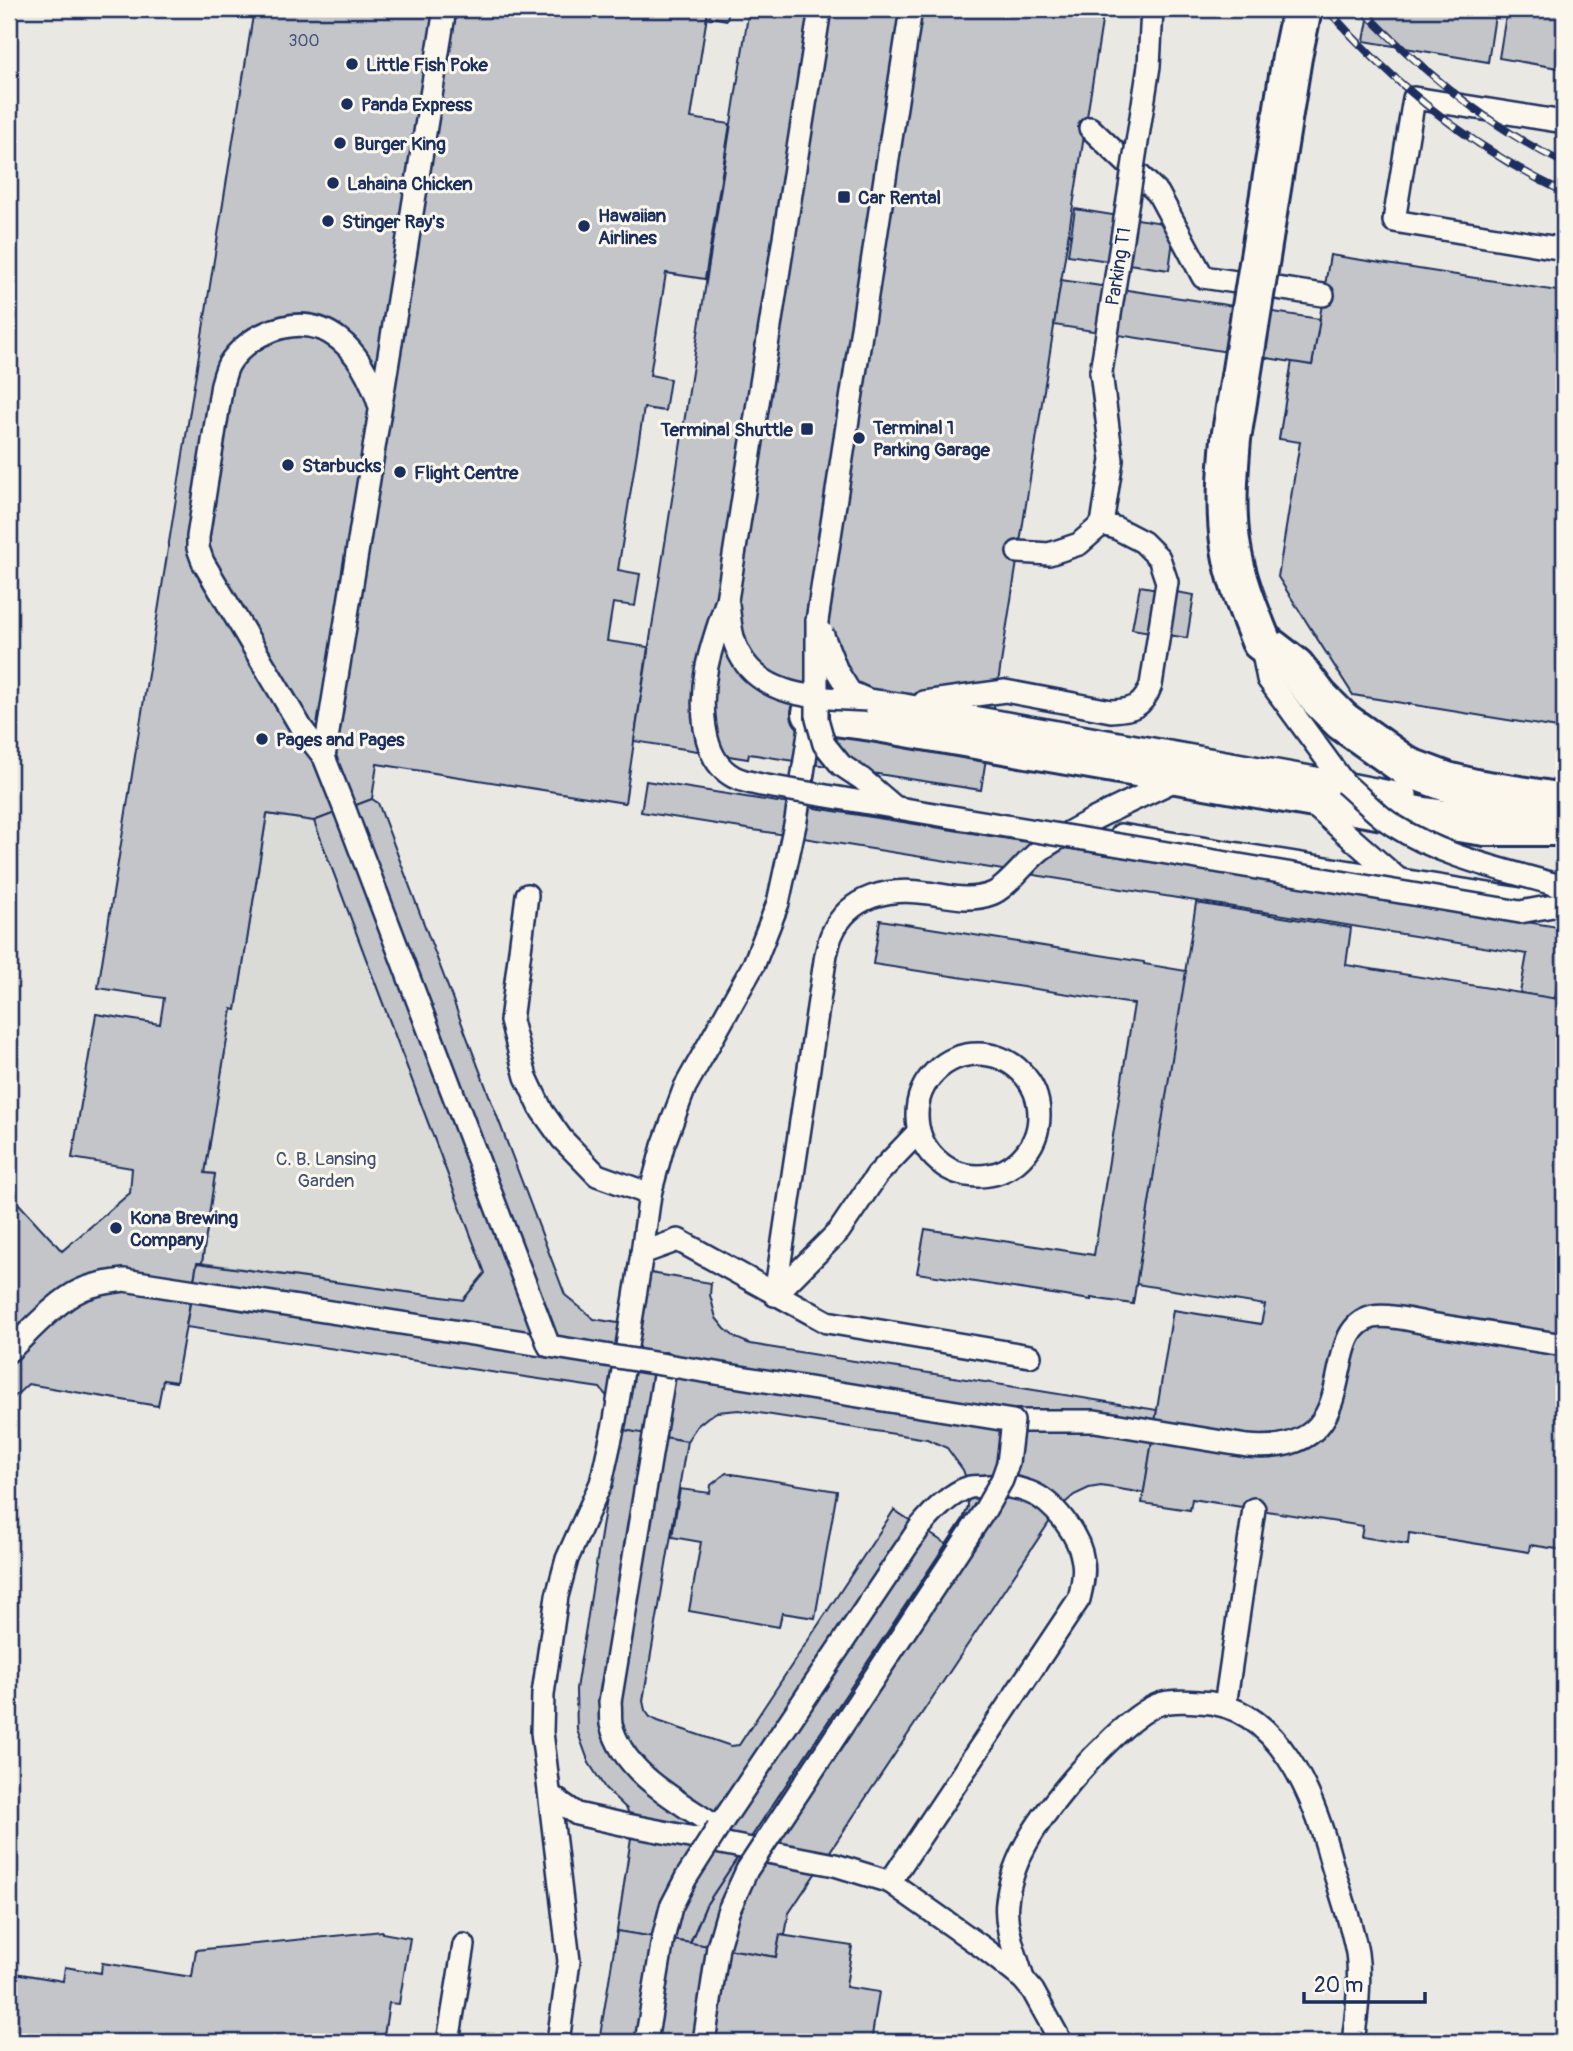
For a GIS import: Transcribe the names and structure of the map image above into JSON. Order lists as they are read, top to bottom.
{
  "streets": {
    "lane": ["Parking T1"]
  },
  "parks": ["C. B. Lansing Garden"],
  "places": {
    "other": [
      "Little Fish Poke",
      "Panda Express",
      "Burger King",
      "Lahaina Chicken",
      "Stinger Ray's",
      "Hawaiian Airlines",
      "Terminal 1 Parking Garage",
      "Starbucks",
      "Flight Centre",
      "Pages and Pages",
      "Kona Brewing Company"
    ],
    "transit": ["Car Rental", "Terminal Shuttle"]
  },
  "house_numbers": ["300"],
  "scale_bar": "20 m"
}
